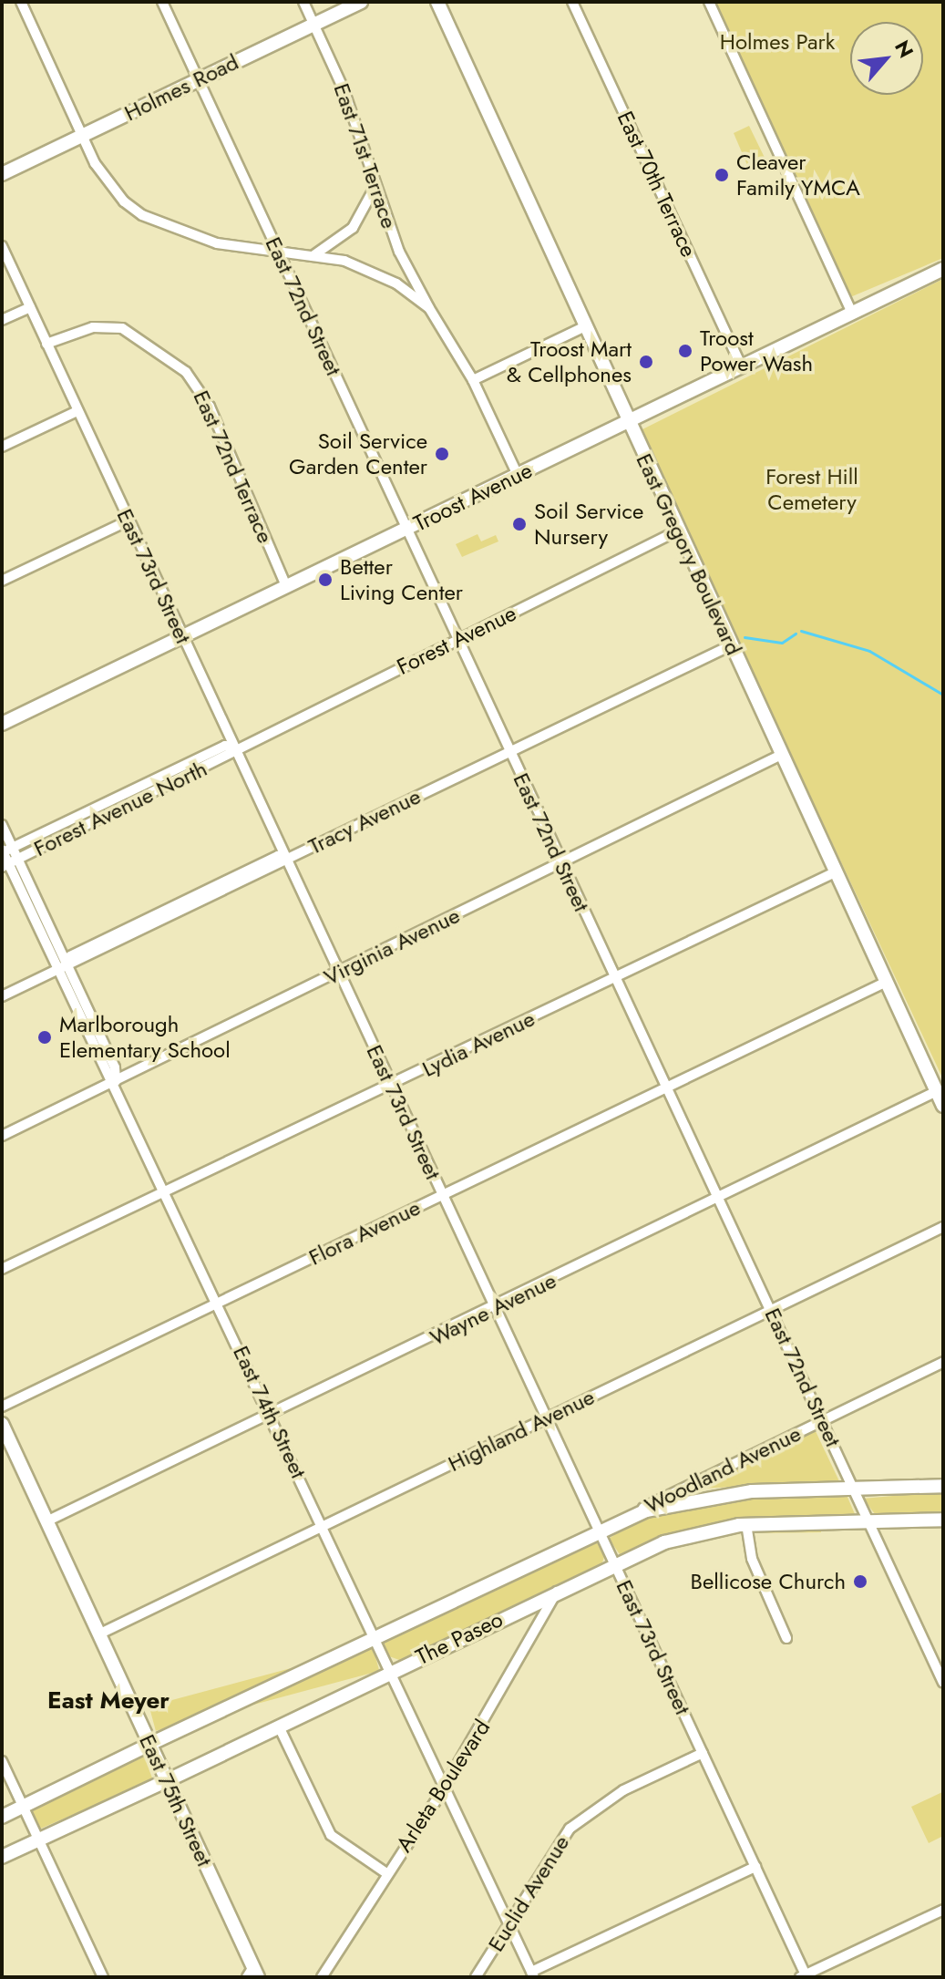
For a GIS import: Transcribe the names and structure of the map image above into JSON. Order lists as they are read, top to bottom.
{
  "streets": {
    "main road": [
      "Holmes Road",
      "Troost Avenue",
      "East Gregory Boulevard",
      "The Paseo",
      "East 75th Street"
    ],
    "street": [
      "East 71st Terrace",
      "East 70th Terrace",
      "East 72nd Street",
      "East 72nd Terrace",
      "East 73rd Street",
      "Forest Avenue",
      "Forest Avenue North",
      "Tracy Avenue",
      "Virginia Avenue",
      "Lydia Avenue",
      "Flora Avenue",
      "Wayne Avenue",
      "East 74th Street",
      "Highland Avenue",
      "Woodland Avenue",
      "Arleta Boulevard",
      "Euclid Avenue"
    ]
  },
  "crossings": [
    ["Holmes Road", "East 71st Terrace"],
    ["Holmes Road", "East 72nd Street"],
    ["East 71st Terrace", "East 72nd Street"],
    ["East 71st Terrace", "Troost Avenue"],
    ["East 70th Terrace", "Troost Avenue"],
    ["East 72nd Street", "Troost Avenue"],
    ["East 72nd Street", "Forest Avenue"],
    ["East 72nd Street", "Tracy Avenue"],
    ["East 72nd Street", "Virginia Avenue"],
    ["East 72nd Street", "Lydia Avenue"],
    ["East 72nd Street", "Flora Avenue"],
    ["East 72nd Street", "Wayne Avenue"],
    ["East 72nd Street", "Highland Avenue"],
    ["East 72nd Street", "Woodland Avenue"],
    ["East 72nd Street", "The Paseo"],
    ["East 72nd Terrace", "Troost Avenue"],
    ["East 72nd Terrace", "East 73rd Street"],
    ["Troost Avenue", "East Gregory Boulevard"],
    ["Troost Avenue", "East 73rd Street"],
    ["East Gregory Boulevard", "Forest Avenue"],
    ["East Gregory Boulevard", "Tracy Avenue"],
    ["East Gregory Boulevard", "Virginia Avenue"],
    ["East Gregory Boulevard", "Lydia Avenue"],
    ["East Gregory Boulevard", "Flora Avenue"],
    ["East Gregory Boulevard", "Wayne Avenue"],
    ["East 73rd Street", "Forest Avenue"],
    ["East 73rd Street", "Forest Avenue North"],
    ["East 73rd Street", "Tracy Avenue"],
    ["East 73rd Street", "Virginia Avenue"],
    ["East 73rd Street", "Lydia Avenue"],
    ["East 73rd Street", "Flora Avenue"],
    ["East 73rd Street", "Wayne Avenue"],
    ["East 73rd Street", "Highland Avenue"],
    ["East 73rd Street", "The Paseo"],
    ["East 73rd Street", "Euclid Avenue"],
    ["Forest Avenue", "Forest Avenue North"],
    ["Forest Avenue North", "East 74th Street"],
    ["Tracy Avenue", "East 74th Street"],
    ["Virginia Avenue", "East 74th Street"],
    ["Lydia Avenue", "East 74th Street"],
    ["Flora Avenue", "East 74th Street"],
    ["Wayne Avenue", "East 74th Street"],
    ["Wayne Avenue", "East 75th Street"],
    ["East 74th Street", "Highland Avenue"],
    ["East 74th Street", "The Paseo"],
    ["East 74th Street", "Arleta Boulevard"],
    ["East 74th Street", "Euclid Avenue"],
    ["Highland Avenue", "East 75th Street"],
    ["Woodland Avenue", "The Paseo"],
    ["The Paseo", "Arleta Boulevard"],
    ["The Paseo", "East 75th Street"]
  ],
  "districts": ["East Meyer"],
  "parks": ["Holmes Park", "Forest Hill Cemetery"],
  "places": [
    "Cleaver Family YMCA",
    "Troost Power Wash",
    "Troost Mart & Cellphones",
    "Soil Service Garden Center",
    "Soil Service Nursery",
    "Better Living Center",
    "Marlborough Elementary School",
    "Bellicose Church"
  ],
  "north": "top right"
}
